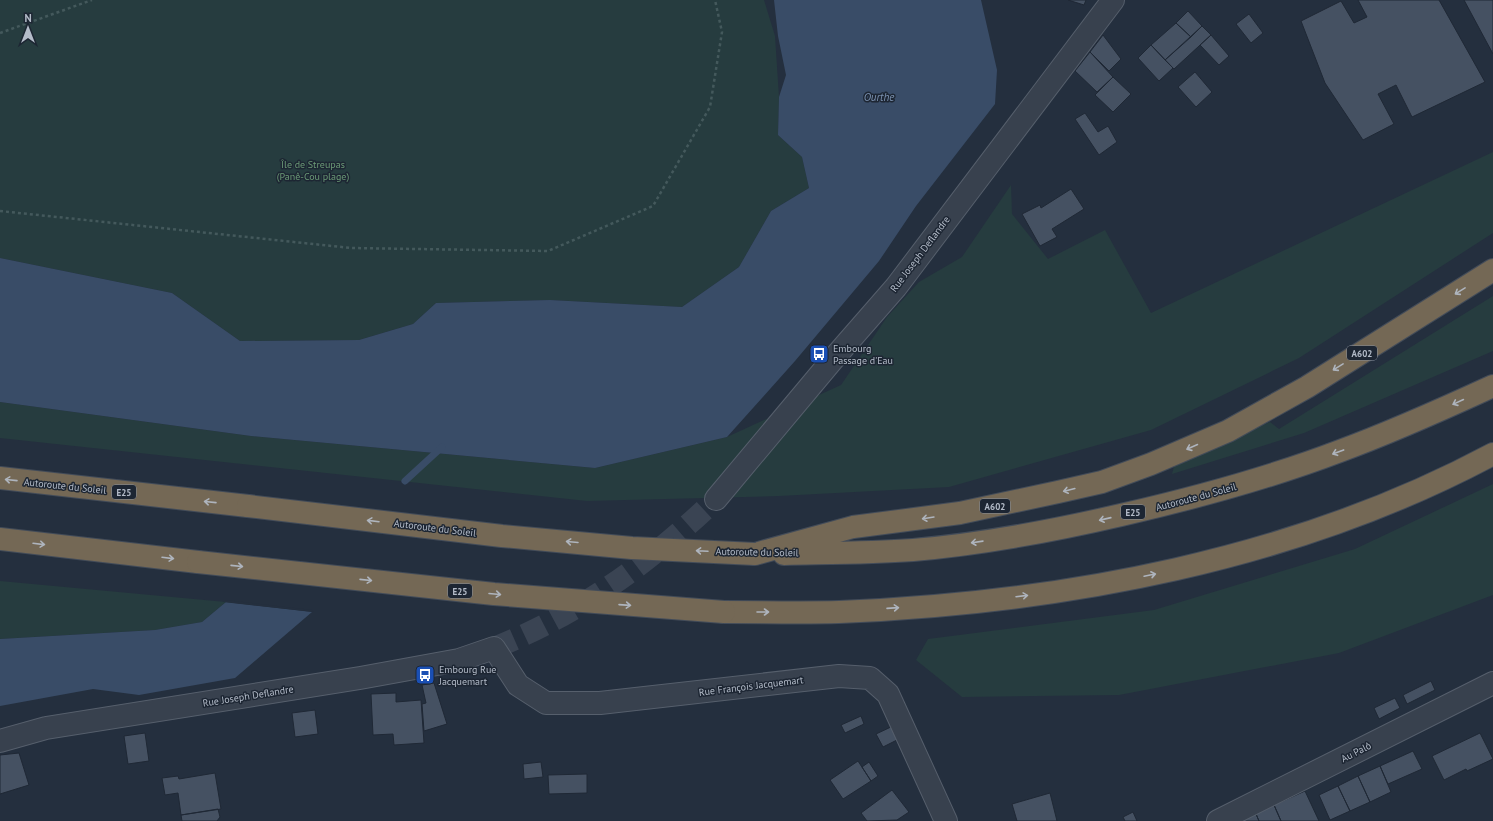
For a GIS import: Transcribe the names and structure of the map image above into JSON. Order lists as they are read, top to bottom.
{
  "streets": {
    "highway": ["A602", "Autoroute du Soleil", "E25"],
    "street": ["Rue Joseph Deflandre", "Rue François Jacquemart", "Au Palô"]
  },
  "crossings": [
    ["Rue Joseph Deflandre", "Rue François Jacquemart"],
    ["A602", "Autoroute du Soleil"]
  ],
  "water": ["Ourthe"],
  "parks": ["Île de Streupas (Panê-Cou plage)"],
  "places": {
    "bus stop": ["Embourg Passage d'Eau", "Embourg Rue Jacquemart"]
  },
  "north": "top"
}
